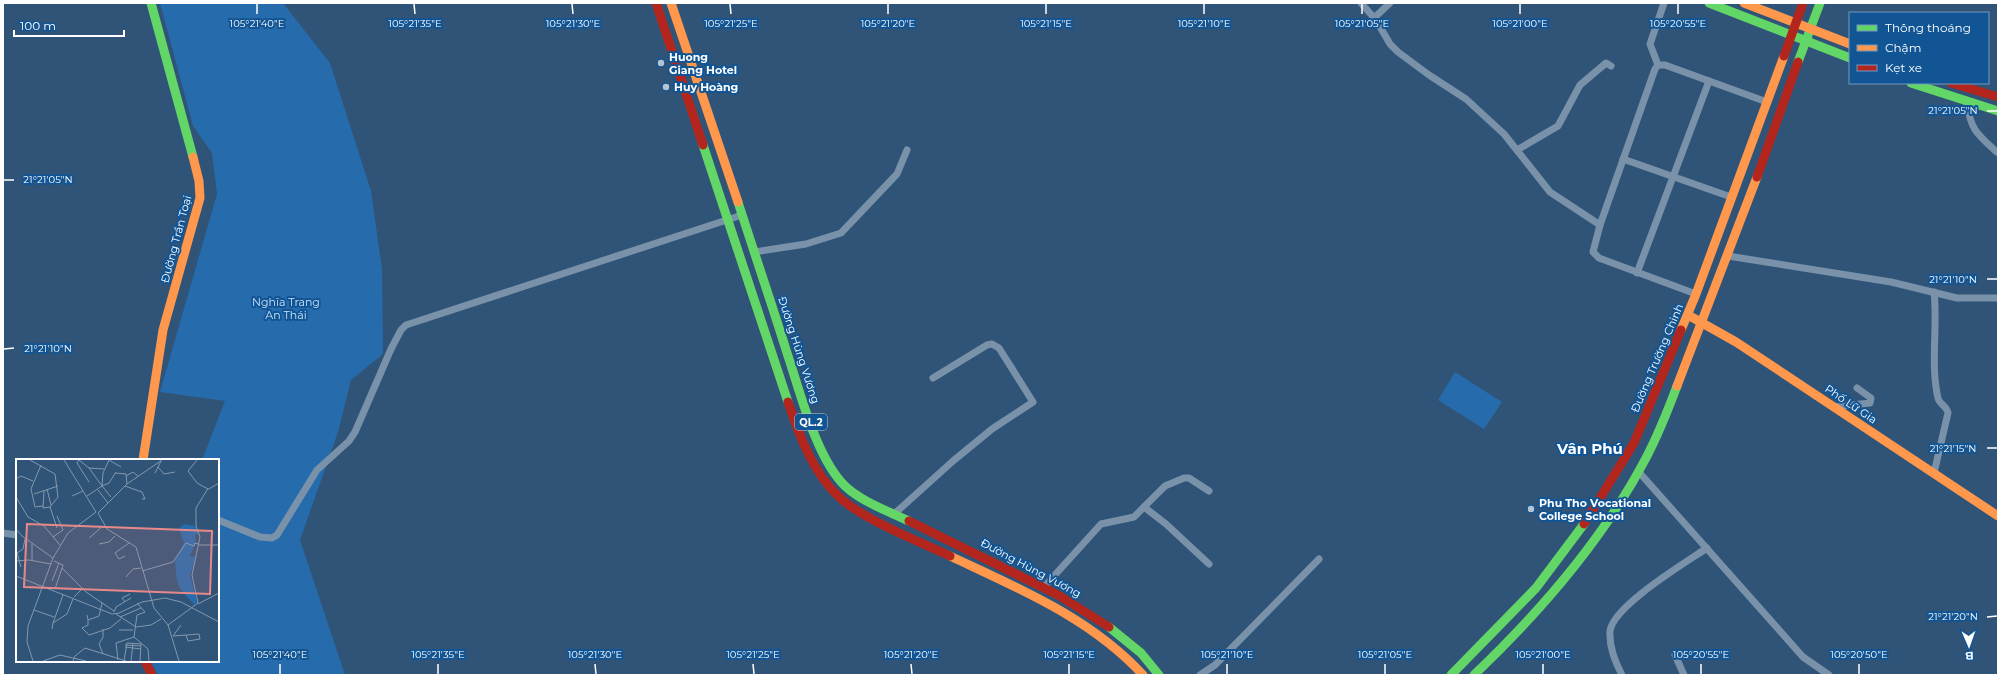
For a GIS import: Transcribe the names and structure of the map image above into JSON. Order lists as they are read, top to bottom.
{
  "streets": {
    "main road": [
      "Đường Trần Toại",
      "Đường Hùng Vương",
      "Đường Trường Chinh",
      "Phố Lữ Gia",
      "QL.2"
    ]
  },
  "crossings": [
    ["Đường Trường Chinh", "Phố Lữ Gia"]
  ],
  "districts": ["Vân Phú"],
  "parks": ["Nghĩa Trang An Thái"],
  "places": ["Huong Giang Hotel", "Huy Hoàng", "Phu Tho Vocational College School"],
  "legend": ["Thông thoáng", "Chậm", "Kẹt xe"],
  "scale_bar": "100 m",
  "north": "bottom",
  "coordinates": [
    "105°21'40\"E",
    "105°21'35\"E",
    "105°21'30\"E",
    "105°21'25\"E",
    "105°21'20\"E",
    "105°21'15\"E",
    "105°21'10\"E",
    "105°21'05\"E",
    "105°21'00\"E",
    "105°20'55\"E",
    "21°21'05\"N",
    "21°21'10\"N",
    "21°21'15\"N",
    "21°21'20\"N",
    "105°20'50\"E"
  ]
}
